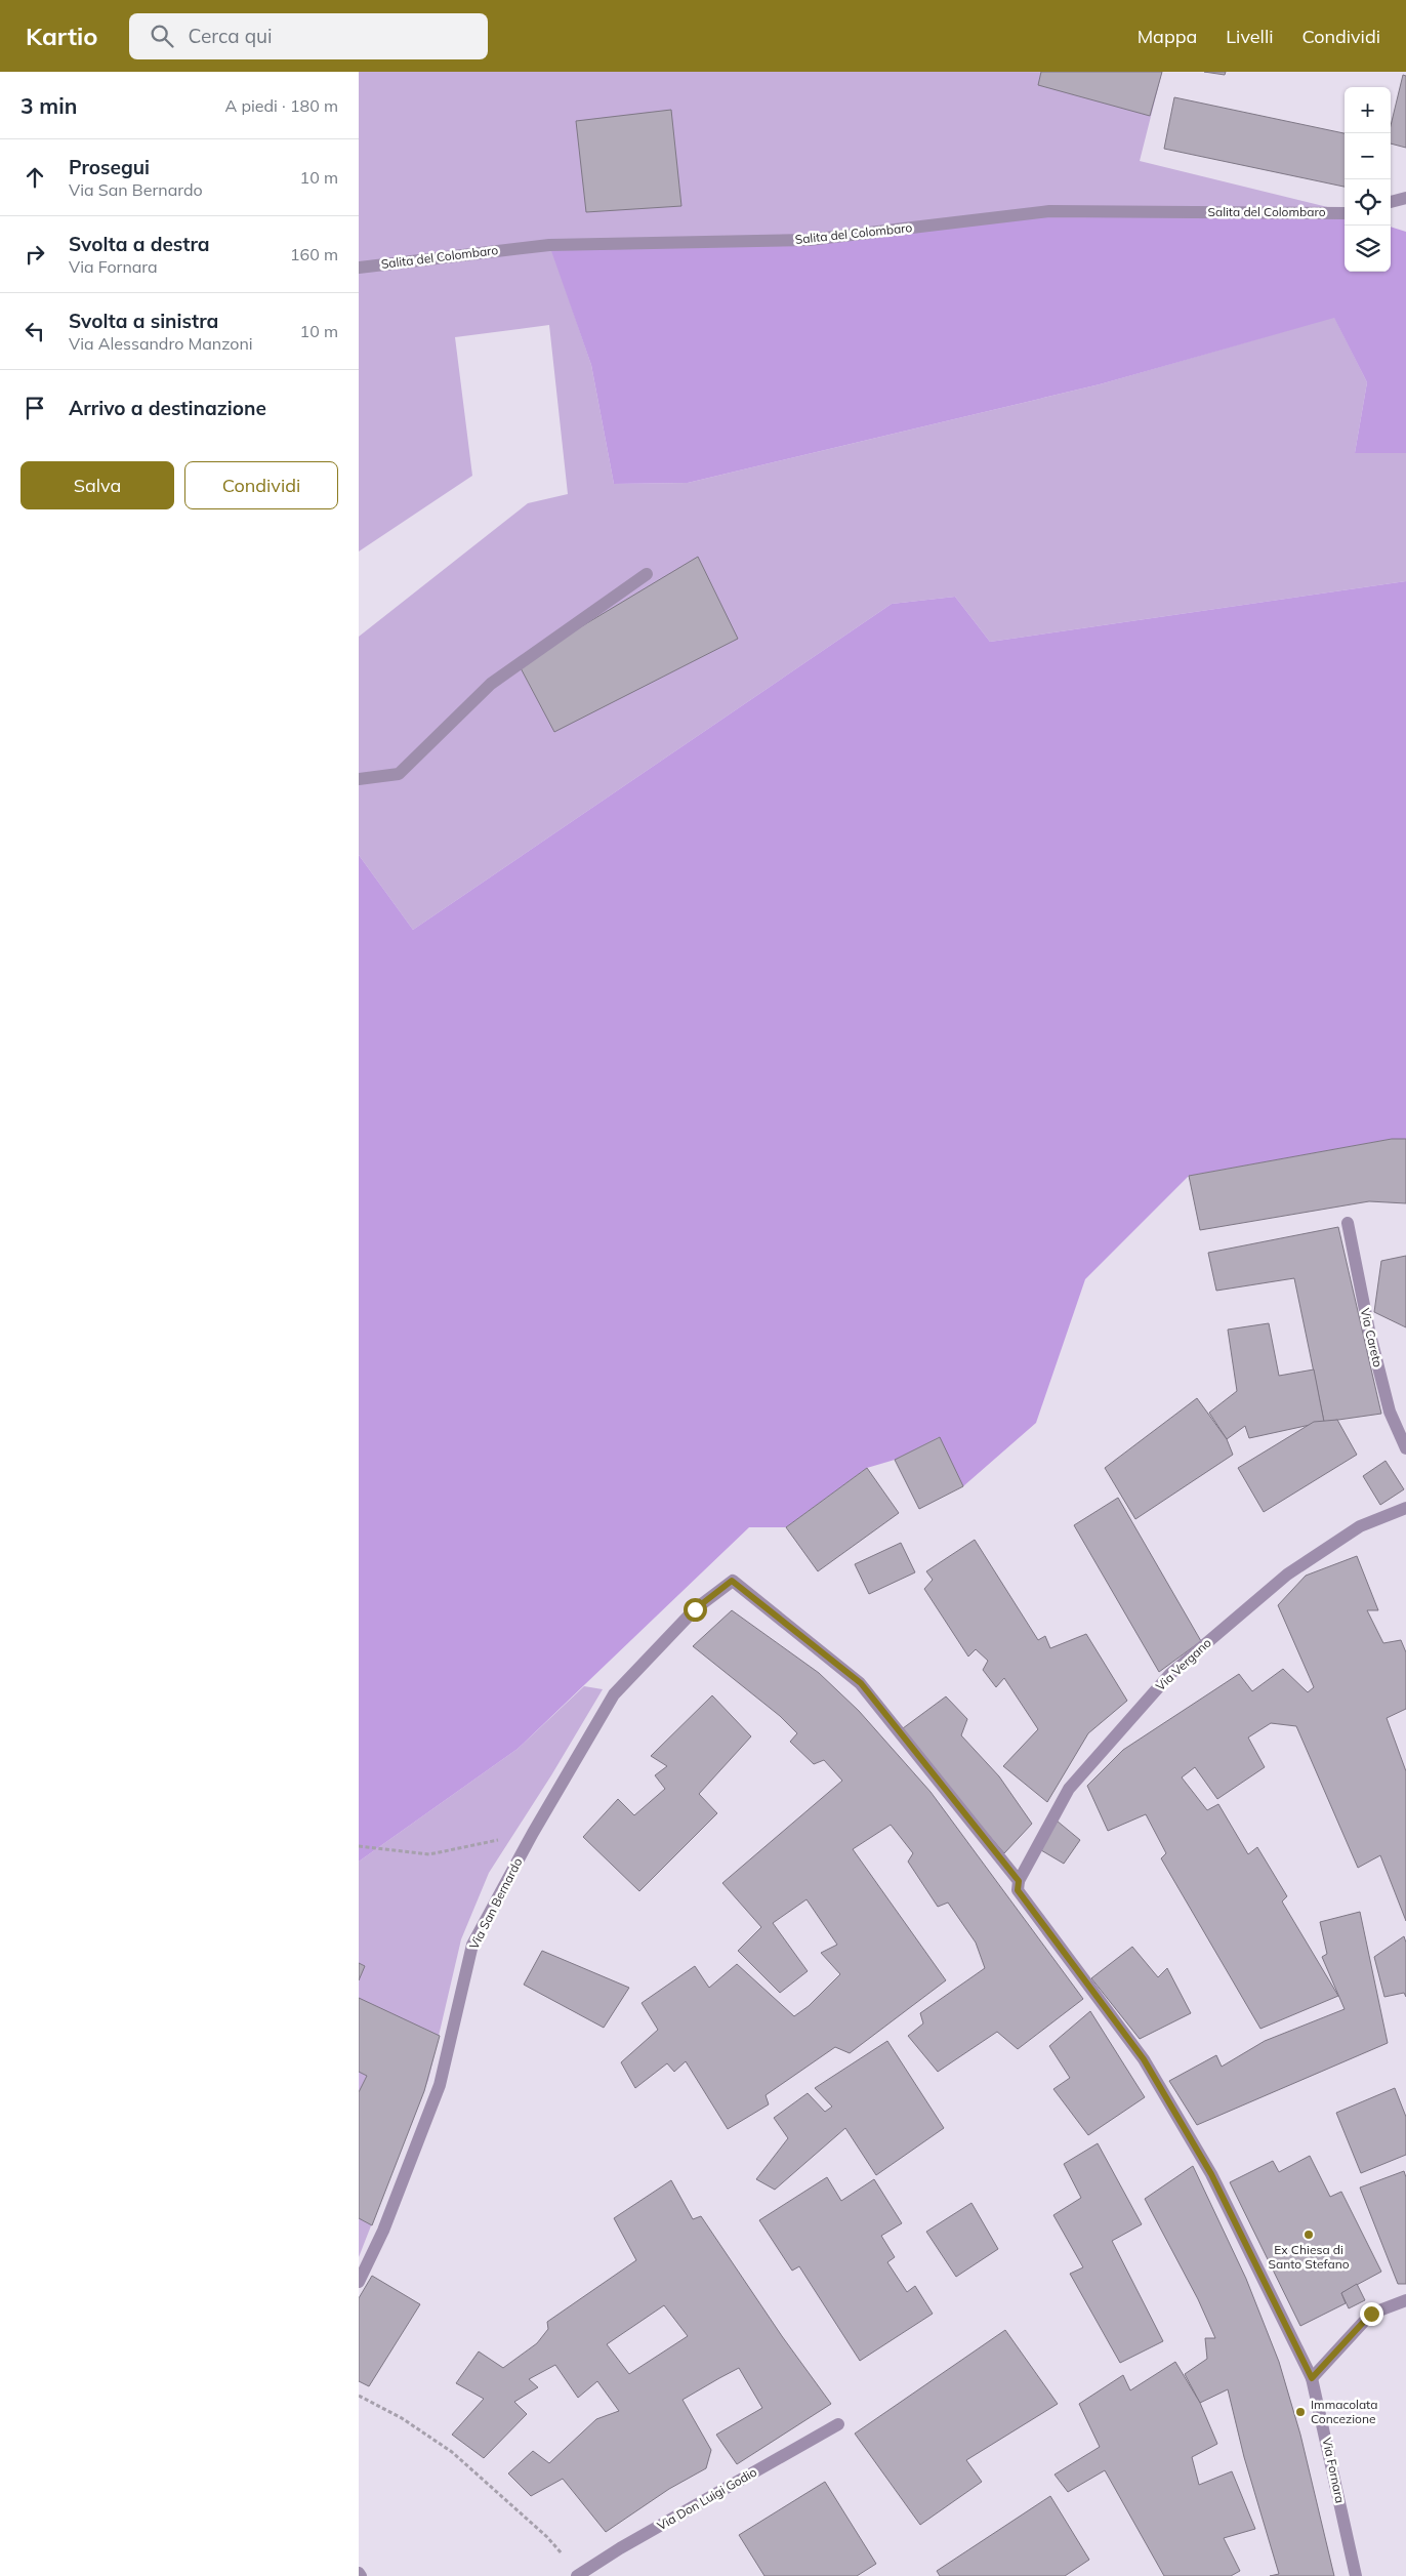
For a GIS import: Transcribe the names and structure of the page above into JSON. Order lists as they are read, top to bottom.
{
  "streets": {
    "street": [
      "Salita del Colombaro",
      "Via Careto",
      "Via Vergano",
      "Via San Bernardo",
      "Via Fornara",
      "Via Don Luigi Godio"
    ]
  },
  "crossings": [
    ["Via Vergano", "Via Fornara"],
    ["Via San Bernardo", "Via Fornara"]
  ],
  "places": ["Ex Chiesa di Santo Stefano", "Immacolata Concezione"],
  "page": {
    "header": "Kartio",
    "search": "Cerca qui",
    "nav": ["Mappa", "Livelli", "Condividi"],
    "heading": ["3 min", "A piedi · 180 m"],
    "map_buttons": ["+", "−"],
    "list": [
      ["Prosegui", "Via San Bernardo", "10 m"],
      ["Svolta a destra", "Via Fornara", "160 m"],
      ["Svolta a sinistra", "Via Alessandro Manzoni", "10 m"],
      "Arrivo a destinazione"
    ],
    "buttons": ["Salva", "Condividi"]
  }
}
